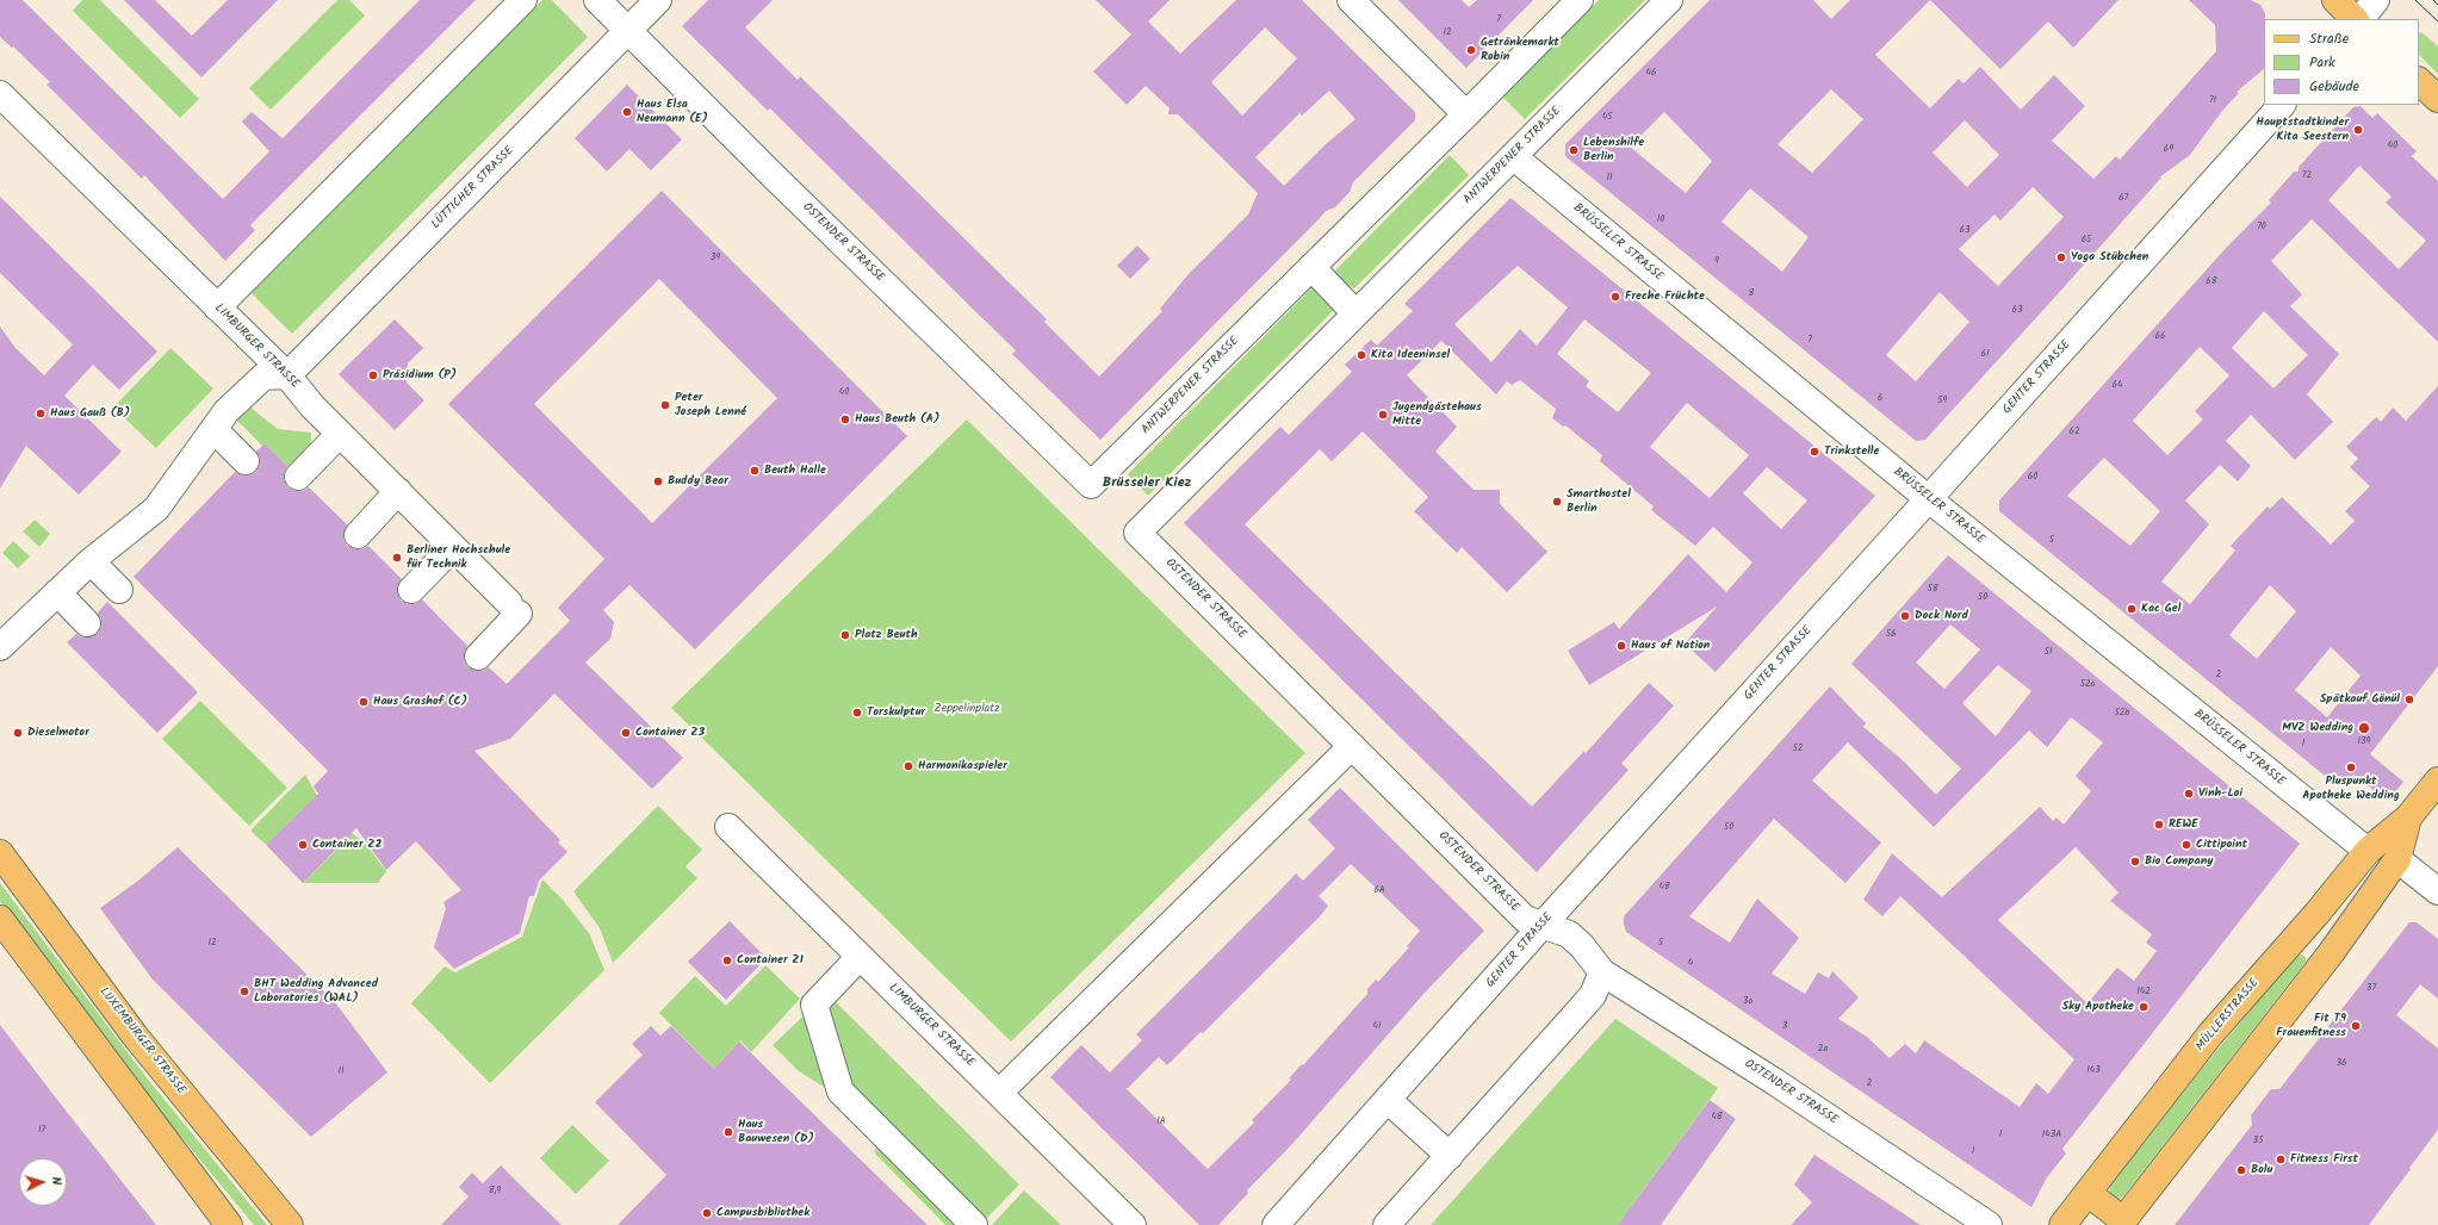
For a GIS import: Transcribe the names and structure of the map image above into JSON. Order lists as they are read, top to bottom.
{
  "streets": {
    "main road": ["MÜLLERSTRASSE", "LUXEMBURGER STRASSE"],
    "street": [
      "ANTWERPENER STRASSE",
      "LÜTTICHER STRASSE",
      "OSTENDER STRASSE",
      "BRÜSSELER STRASSE",
      "LIMBURGER STRASSE",
      "GENTER STRASSE"
    ]
  },
  "crossings": [
    ["ANTWERPENER STRASSE", "OSTENDER STRASSE"],
    ["ANTWERPENER STRASSE", "BRÜSSELER STRASSE"],
    ["LÜTTICHER STRASSE", "OSTENDER STRASSE"],
    ["LÜTTICHER STRASSE", "LIMBURGER STRASSE"],
    ["OSTENDER STRASSE", "GENTER STRASSE"],
    ["BRÜSSELER STRASSE", "GENTER STRASSE"],
    ["BRÜSSELER STRASSE", "MÜLLERSTRASSE"]
  ],
  "districts": ["Brüsseler Kiez"],
  "parks": ["Zeppelinplatz"],
  "places": [
    "Getränkemarkt Robin",
    "Haus Elsa Neumann (E)",
    "Hauptstadtkinder Kita Seestern",
    "Lebenshilfe Berlin",
    "Yoga Stübchen",
    "Freche Früchte",
    "Kita Ideeninsel",
    "Präsidium (P)",
    "Peter Joseph Lenné",
    "Haus Gauß (B)",
    "Jugendgästehaus Mitte",
    "Haus Beuth (A)",
    "Trinkstelle",
    "Beuth Halle",
    "Buddy Bear",
    "Smarthostel Berlin",
    "Berliner Hochschule für Technik",
    "Kac Gel",
    "Dock Nord",
    "Platz Beuth",
    "Haus of Nation",
    "Spätkauf Gönül",
    "Haus Grashof (C)",
    "Torskulptur",
    "MVZ Wedding",
    "Dieselmotor",
    "Container Z3",
    "Harmonikaspieler",
    "Pluspunkt Apotheke Wedding",
    "Vinh-Loi",
    "REWE",
    "Container Z2",
    "Cittipoint",
    "Bio Company",
    "Container Z1",
    "BHT Wedding Advanced Laboratories (WAL)",
    "Sky Apotheke",
    "Fit T9 Frauenfitness",
    "Haus Bauwesen (D)",
    "Fitness First",
    "Bolu",
    "Campusbibliothek"
  ],
  "house_numbers": [
    "7",
    "12",
    "46",
    "71",
    "45",
    "40",
    "69",
    "72",
    "11",
    "67",
    "10",
    "70",
    "63",
    "65",
    "39",
    "9",
    "68",
    "8",
    "63",
    "66",
    "7",
    "61",
    "64",
    "40",
    "6",
    "59",
    "62",
    "60",
    "5",
    "58",
    "50",
    "56",
    "51",
    "2",
    "52a",
    "52b",
    "139",
    "1",
    "52",
    "50",
    "48",
    "6A",
    "12",
    "5",
    "4",
    "37",
    "142",
    "3a",
    "41",
    "3",
    "2a",
    "36",
    "143",
    "11",
    "2",
    "48",
    "1A",
    "17",
    "1",
    "143A",
    "35",
    "1",
    "8,9"
  ],
  "legend": ["Straße", "Park", "Gebäude"],
  "north": "right"
}
